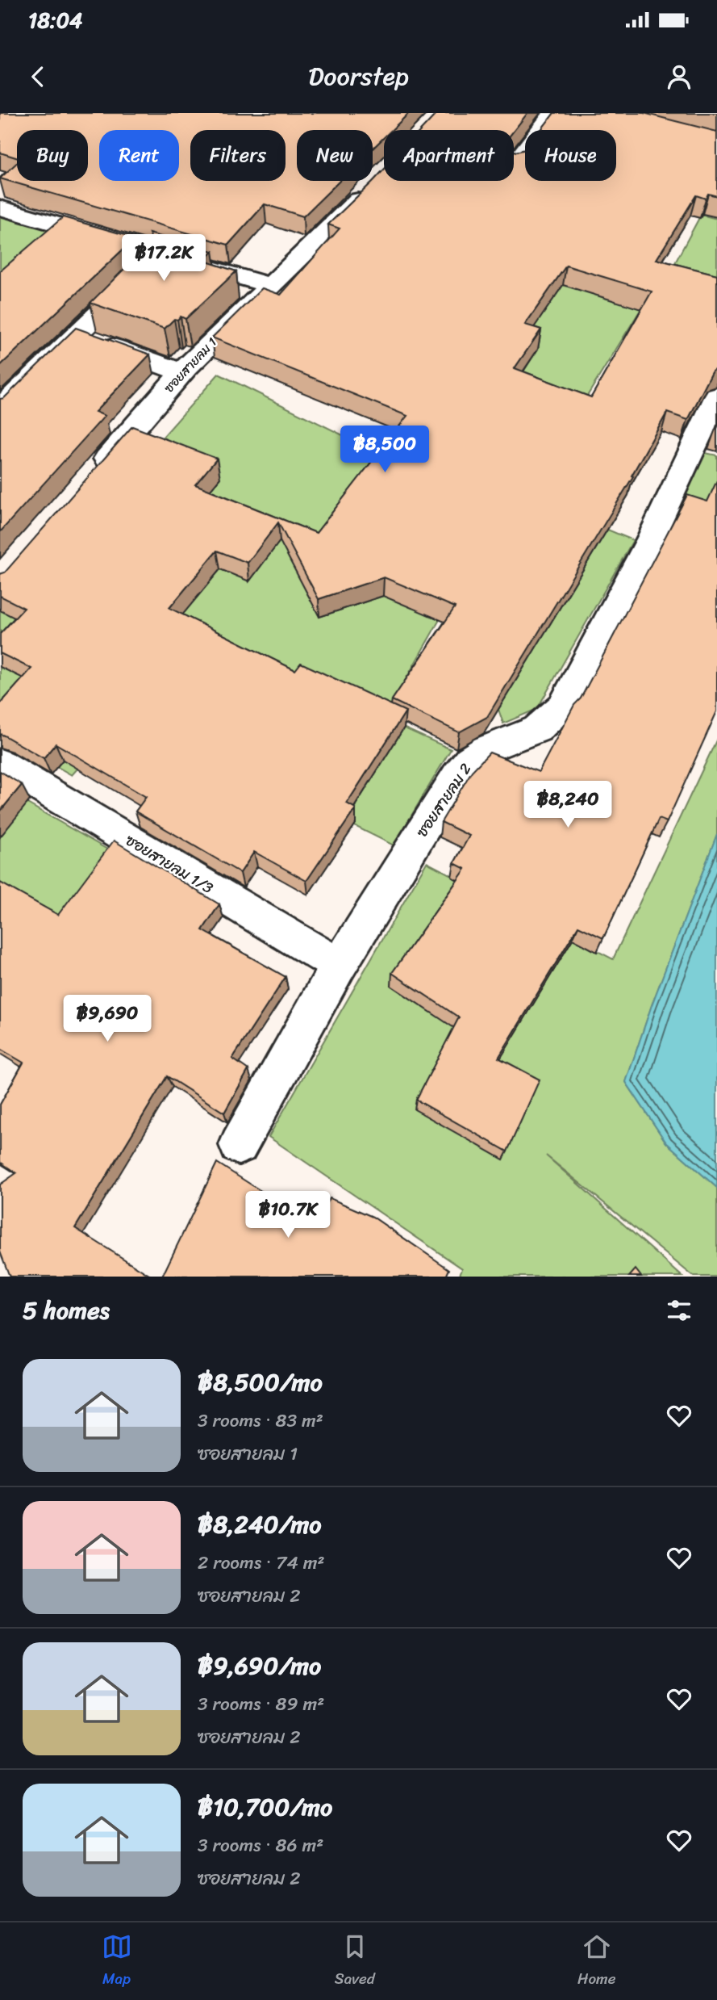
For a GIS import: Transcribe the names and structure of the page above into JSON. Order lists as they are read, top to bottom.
{
  "streets": {
    "street": ["ซอยสายลม 1", "ซอยสายลม 2", "ซอยสายลม 1/3"]
  },
  "crossings": [
    ["ซอยสายลม 2", "ซอยสายลม 1/3"]
  ],
  "page": {
    "status": "18:04",
    "header": "Doorstep",
    "chip": [
      "Buy",
      "Rent",
      "Filters",
      "New",
      "Apartment",
      "House"
    ],
    "price": [
      "฿17.2K",
      "฿8,500",
      "฿8,240",
      "฿9,690",
      "฿10.7K"
    ],
    "heading": "5 homes",
    "list": [
      {
        "name": "฿8,500/mo",
        "note": "3 rooms · 83 m² · ซอยสายลม 1"
      },
      {
        "name": "฿8,240/mo",
        "note": "2 rooms · 74 m² · ซอยสายลม 2"
      },
      {
        "name": "฿9,690/mo",
        "note": "3 rooms · 89 m² · ซอยสายลม 2"
      },
      {
        "name": "฿10,700/mo",
        "note": "3 rooms · 86 m² · ซอยสายลม 2"
      }
    ],
    "tabs": ["Map", "Saved", "Home"]
  }
}
